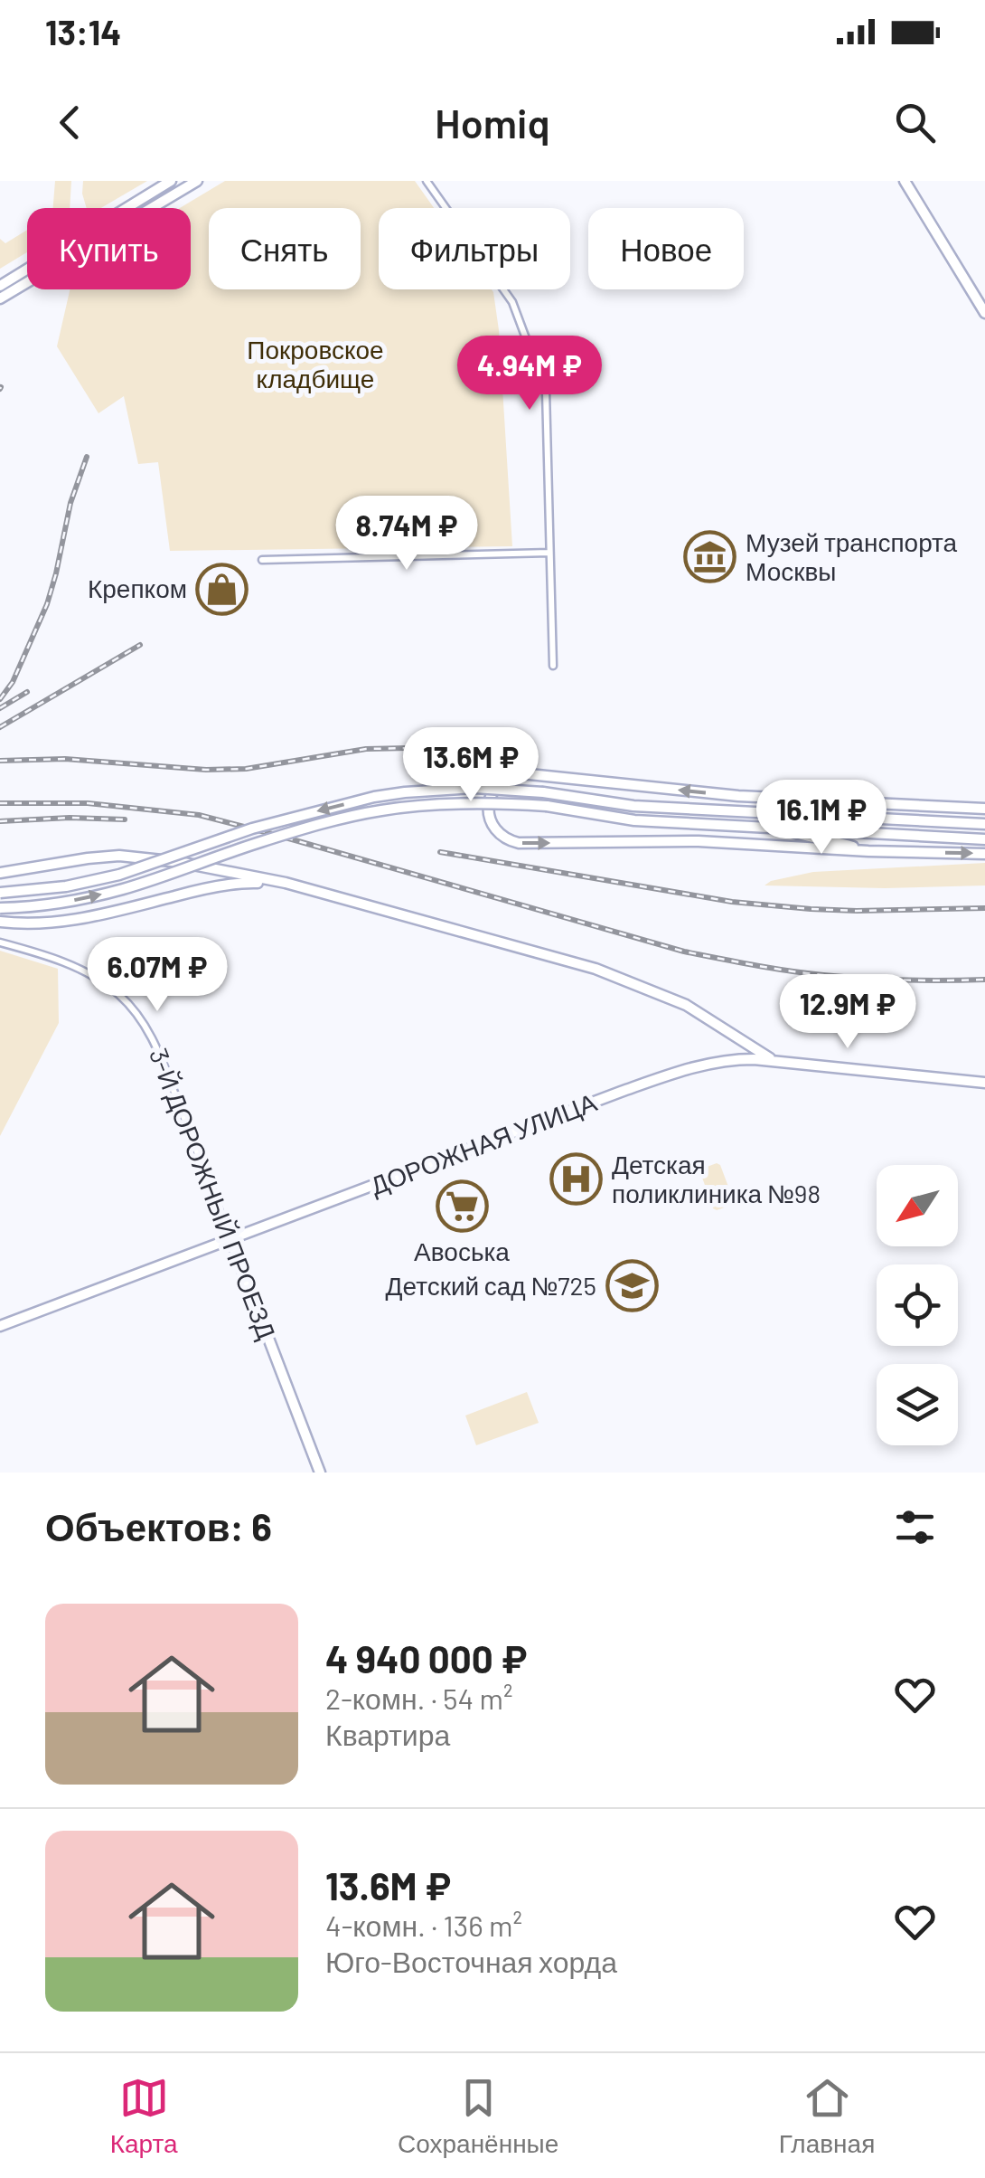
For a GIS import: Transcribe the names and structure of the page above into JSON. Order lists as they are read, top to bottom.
{
  "streets": {
    "main road": ["ДОРОЖНАЯ УЛИЦА", "3-Й ДОРОЖНЫЙ ПРОЕЗД"]
  },
  "crossings": [
    ["ДОРОЖНАЯ УЛИЦА", "3-Й ДОРОЖНЫЙ ПРОЕЗД"]
  ],
  "parks": ["Покровское кладбище"],
  "places": {
    "museum": ["Музей транспорта Москвы"],
    "shop": ["Крепком"],
    "hospital": ["Детская поликлиника №98"],
    "supermarket": ["Авоська"],
    "school or university": ["Детский сад №725"]
  },
  "north": "bottom left",
  "page": {
    "status": "13:14",
    "header": "Homiq",
    "chip": [
      "Купить",
      "Снять",
      "Фильтры",
      "Новое"
    ],
    "price": [
      "4.94M ₽",
      "8.74M ₽",
      "13.6M ₽",
      "16.1M ₽",
      "6.07M ₽",
      "12.9M ₽"
    ],
    "heading": "Объектов: 6",
    "list": [
      {
        "name": "4 940 000 ₽",
        "note": "2-комн. · 54 m² · Квартира"
      },
      {
        "name": "13.6M ₽",
        "note": "4-комн. · 136 m² · Юго-Восточная хорда"
      }
    ],
    "tabs": ["Карта", "Сохранённые", "Главная"]
  }
}
